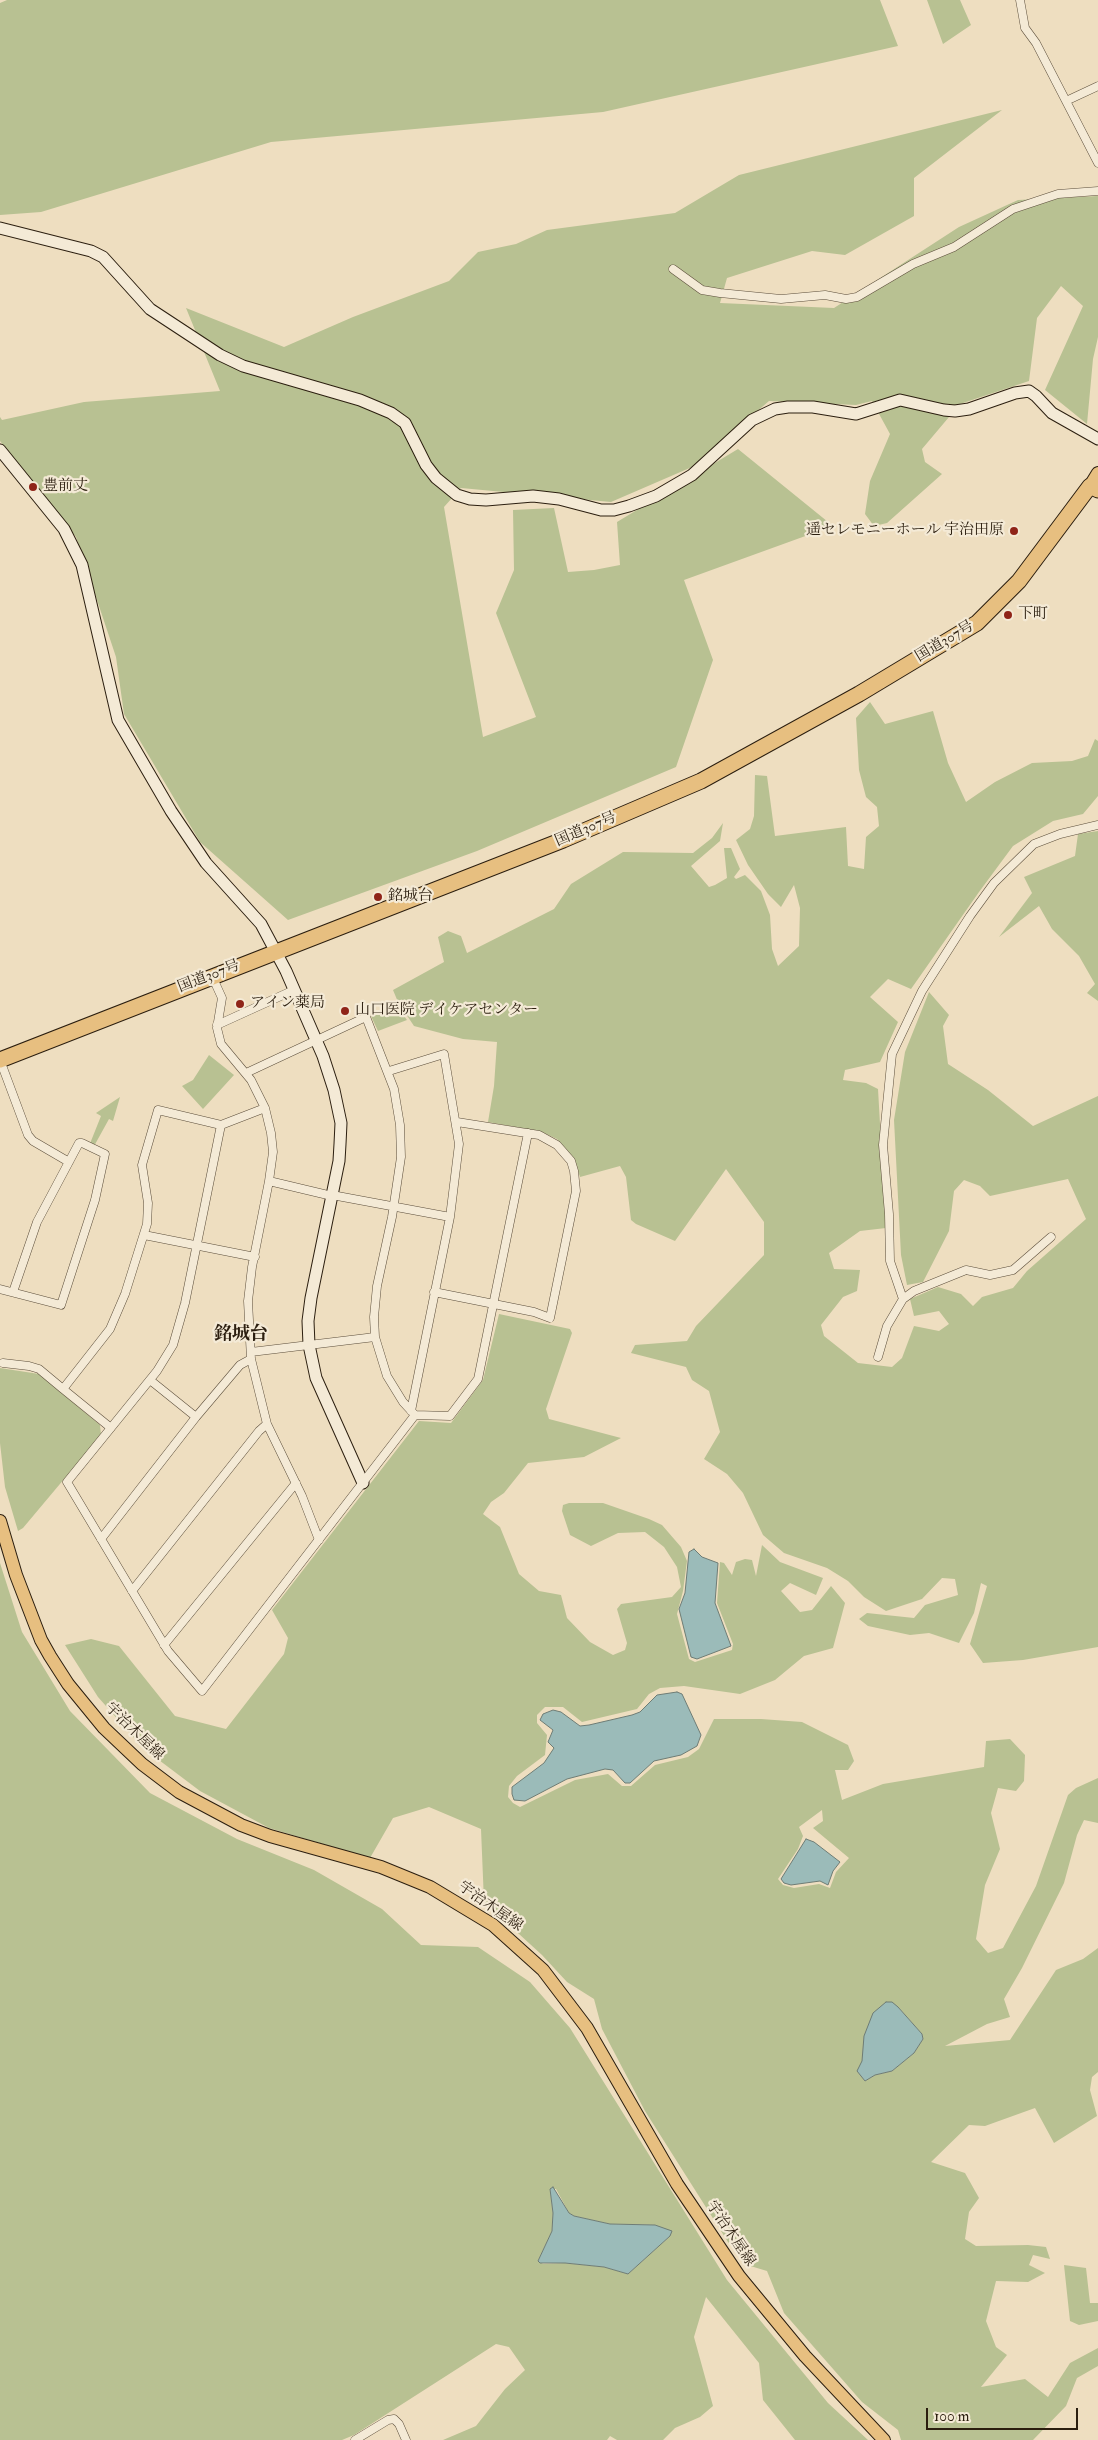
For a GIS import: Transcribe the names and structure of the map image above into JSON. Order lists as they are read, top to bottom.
{
  "streets": {
    "highway": ["国道307号"],
    "main road": ["宇治木屋線"]
  },
  "districts": ["銘城台"],
  "places": [
    "豊前丈",
    "遥セレモニーホール 宇治田原",
    "下町",
    "銘城台",
    "アイン薬局",
    "山口医院 デイケアセンター"
  ],
  "scale_bar": "100 m"
}
